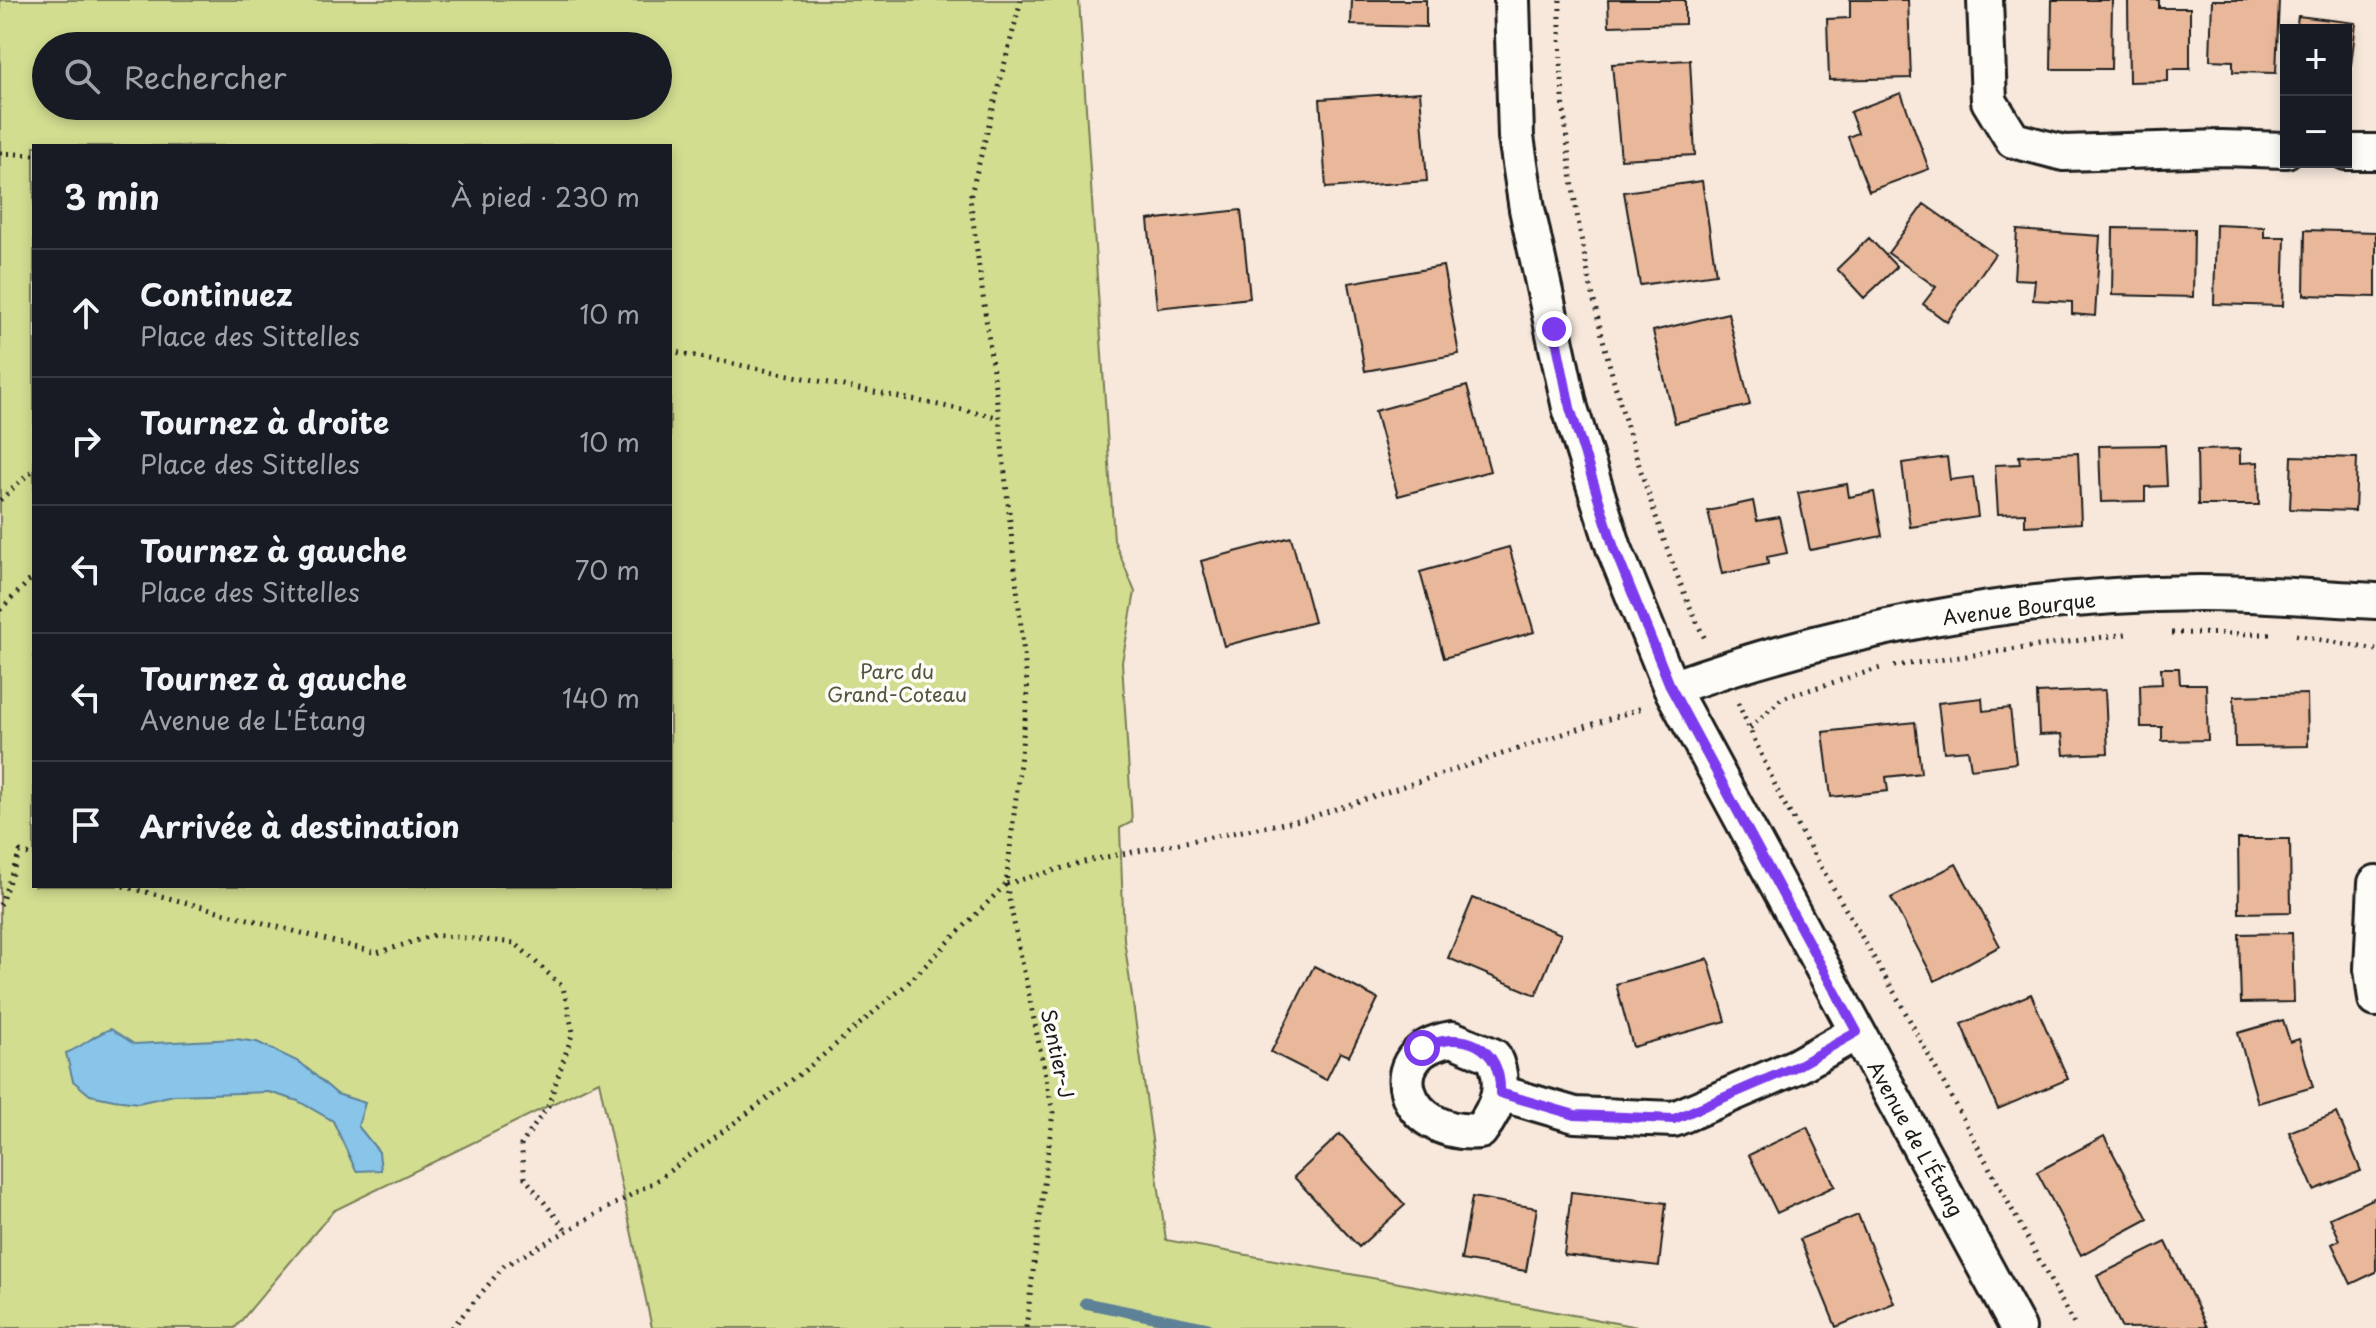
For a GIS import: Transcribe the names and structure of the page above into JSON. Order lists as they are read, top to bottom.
{
  "streets": {
    "street": ["Avenue Bourque", "Avenue de L'Étang"],
    "path": ["Sentier-J"]
  },
  "crossings": [
    ["Avenue Bourque", "Avenue de L'Étang"]
  ],
  "parks": ["Parc du Grand-Coteau"],
  "page": {
    "map_buttons": ["+", "−"],
    "search": "Rechercher",
    "heading": ["3 min", "À pied · 230 m"],
    "list": [
      ["Continuez", "Place des Sittelles", "10 m"],
      ["Tournez à droite", "Place des Sittelles", "10 m"],
      ["Tournez à gauche", "Place des Sittelles", "70 m"],
      ["Tournez à gauche", "Avenue de L'Étang", "140 m"],
      "Arrivée à destination"
    ]
  }
}
